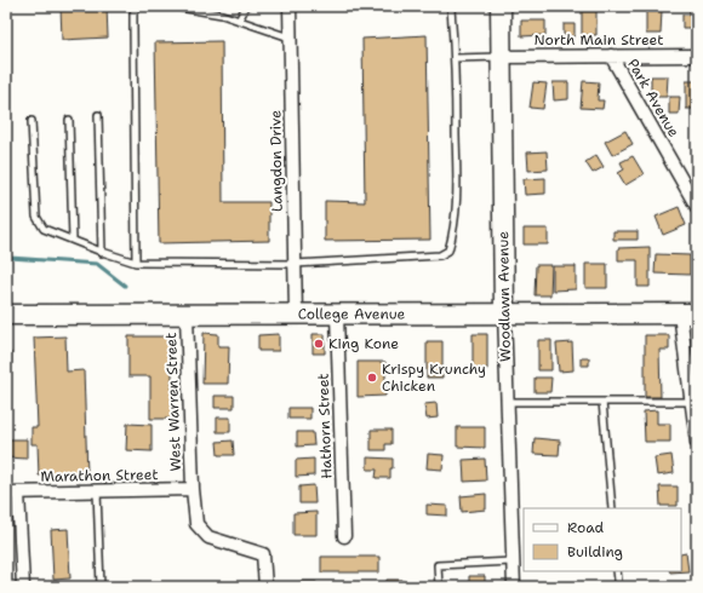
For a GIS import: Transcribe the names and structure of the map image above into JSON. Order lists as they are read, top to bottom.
{
  "streets": {
    "main road": ["Woodlawn Avenue", "College Avenue"],
    "street": [
      "North Main Street",
      "Park Avenue",
      "Langdon Drive",
      "West Warren Street",
      "Hathorn Street",
      "Marathon Street"
    ]
  },
  "crossings": [
    ["North Main Street", "Park Avenue"],
    ["North Main Street", "Woodlawn Avenue"],
    ["Langdon Drive", "College Avenue"],
    ["Woodlawn Avenue", "College Avenue"],
    ["College Avenue", "West Warren Street"],
    ["College Avenue", "Hathorn Street"],
    ["West Warren Street", "Marathon Street"]
  ],
  "places": ["King Kone", "Krispy Krunchy Chicken"],
  "legend": ["Road", "Building"]
}
